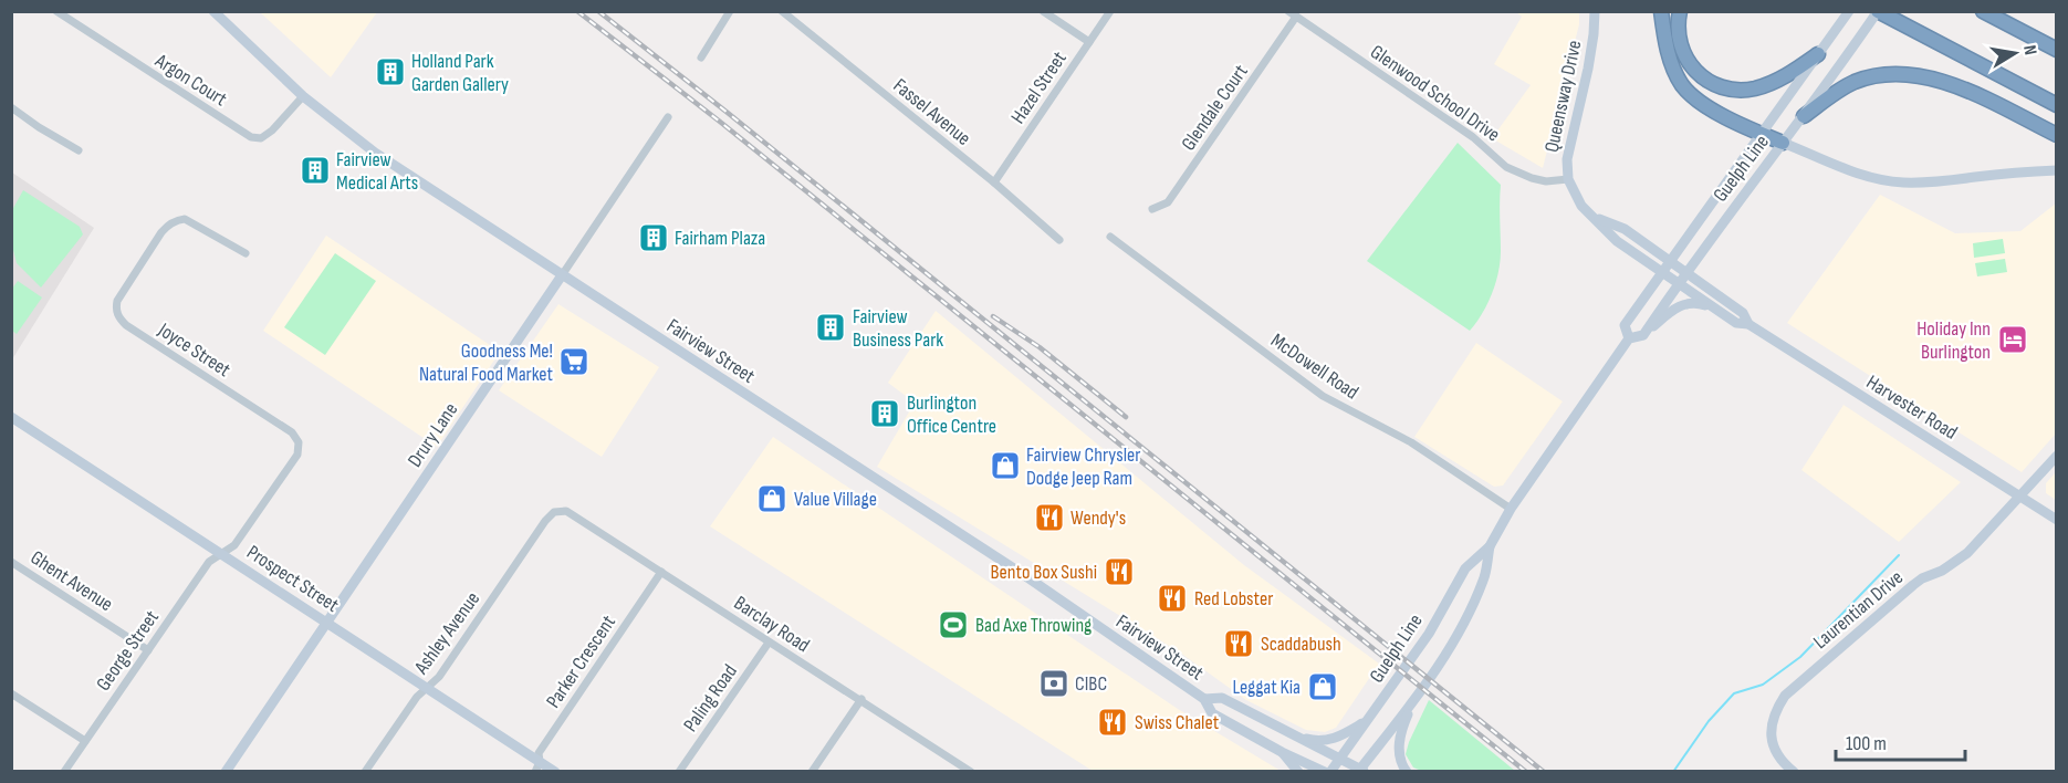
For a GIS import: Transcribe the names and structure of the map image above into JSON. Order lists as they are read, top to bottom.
{
  "streets": {
    "main road": [
      "Queensway Drive",
      "Guelph Line",
      "Fairview Street",
      "Harvester Road",
      "Drury Lane",
      "Prospect Street",
      "Laurentian Drive"
    ],
    "street": [
      "Argon Court",
      "Hazel Street",
      "Glenwood School Drive",
      "Glendale Court",
      "Fassel Avenue",
      "Joyce Street",
      "McDowell Road",
      "Ghent Avenue",
      "Barclay Road",
      "Ashley Avenue",
      "George Street",
      "Parker Crescent",
      "Paling Road"
    ]
  },
  "crossings": [
    ["Argon Court", "Fairview Street"],
    ["Hazel Street", "Fassel Avenue"],
    ["Glenwood School Drive", "Queensway Drive"],
    ["Glenwood School Drive", "Glendale Court"],
    ["Queensway Drive", "Guelph Line"],
    ["Queensway Drive", "Harvester Road"],
    ["Guelph Line", "Fairview Street"],
    ["Guelph Line", "McDowell Road"],
    ["Guelph Line", "Harvester Road"],
    ["Joyce Street", "Prospect Street"],
    ["Joyce Street", "George Street"],
    ["Fairview Street", "Drury Lane"],
    ["Harvester Road", "Laurentian Drive"],
    ["Drury Lane", "Prospect Street"],
    ["Prospect Street", "Ashley Avenue"],
    ["Prospect Street", "George Street"],
    ["Prospect Street", "Parker Crescent"],
    ["Ghent Avenue", "George Street"],
    ["Barclay Road", "Ashley Avenue"],
    ["Barclay Road", "Parker Crescent"],
    ["Barclay Road", "Paling Road"]
  ],
  "places": {
    "building": [
      "Holland Park Garden Gallery",
      "Fairview Medical Arts",
      "Fairham Plaza",
      "Fairview Business Park",
      "Burlington Office Centre"
    ],
    "hotel": ["Holiday Inn Burlington"],
    "supermarket": ["Goodness Me! Natural Food Market"],
    "shop": ["Fairview Chrysler Dodge Jeep Ram", "Value Village", "Leggat Kia"],
    "restaurant": [
      "Wendy's",
      "Bento Box Sushi",
      "Red Lobster",
      "Scaddabush",
      "Swiss Chalet"
    ],
    "sports": ["Bad Axe Throwing"],
    "bank": ["CIBC"]
  },
  "scale_bar": "100 m",
  "north": "right"
}
